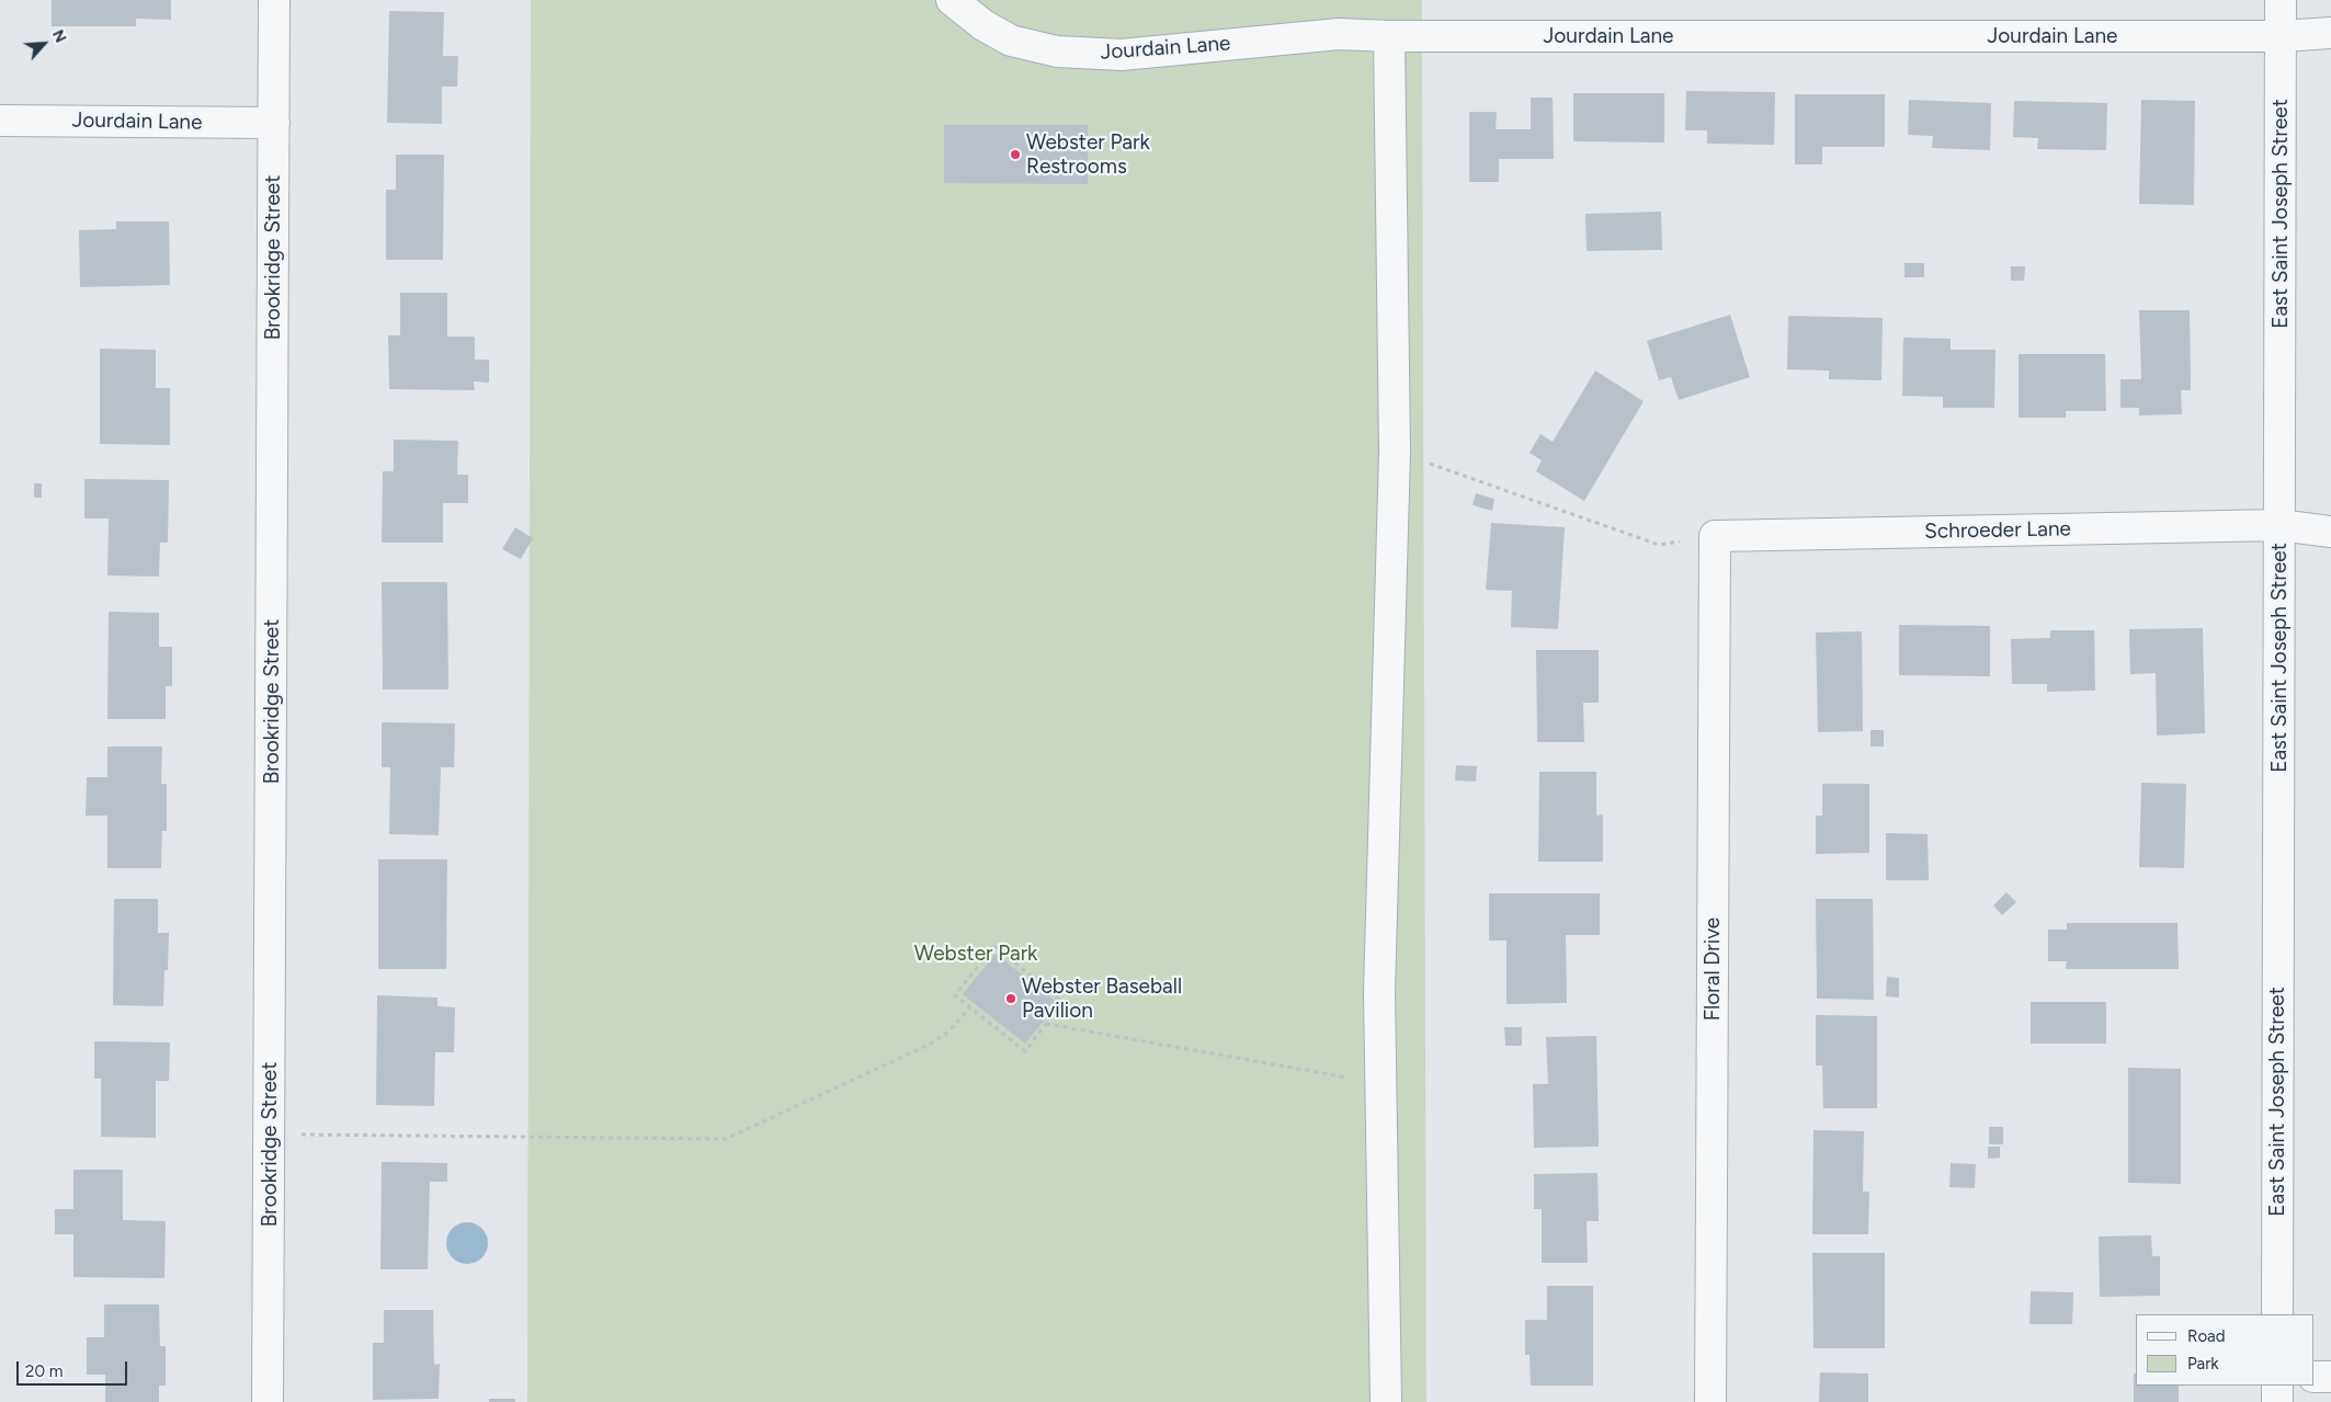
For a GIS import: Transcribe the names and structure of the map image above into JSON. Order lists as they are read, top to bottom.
{
  "streets": {
    "street": [
      "Jourdain Lane",
      "East Saint Joseph Street",
      "Brookridge Street",
      "Schroeder Lane",
      "Floral Drive"
    ]
  },
  "crossings": [
    ["Jourdain Lane", "East Saint Joseph Street"],
    ["Jourdain Lane", "Brookridge Street"],
    ["East Saint Joseph Street", "Schroeder Lane"],
    ["Schroeder Lane", "Floral Drive"]
  ],
  "parks": ["Webster Park"],
  "places": ["Webster Park Restrooms", "Webster Baseball Pavilion"],
  "legend": ["Road", "Park"],
  "scale_bar": "20 m",
  "north": "top right"
}
